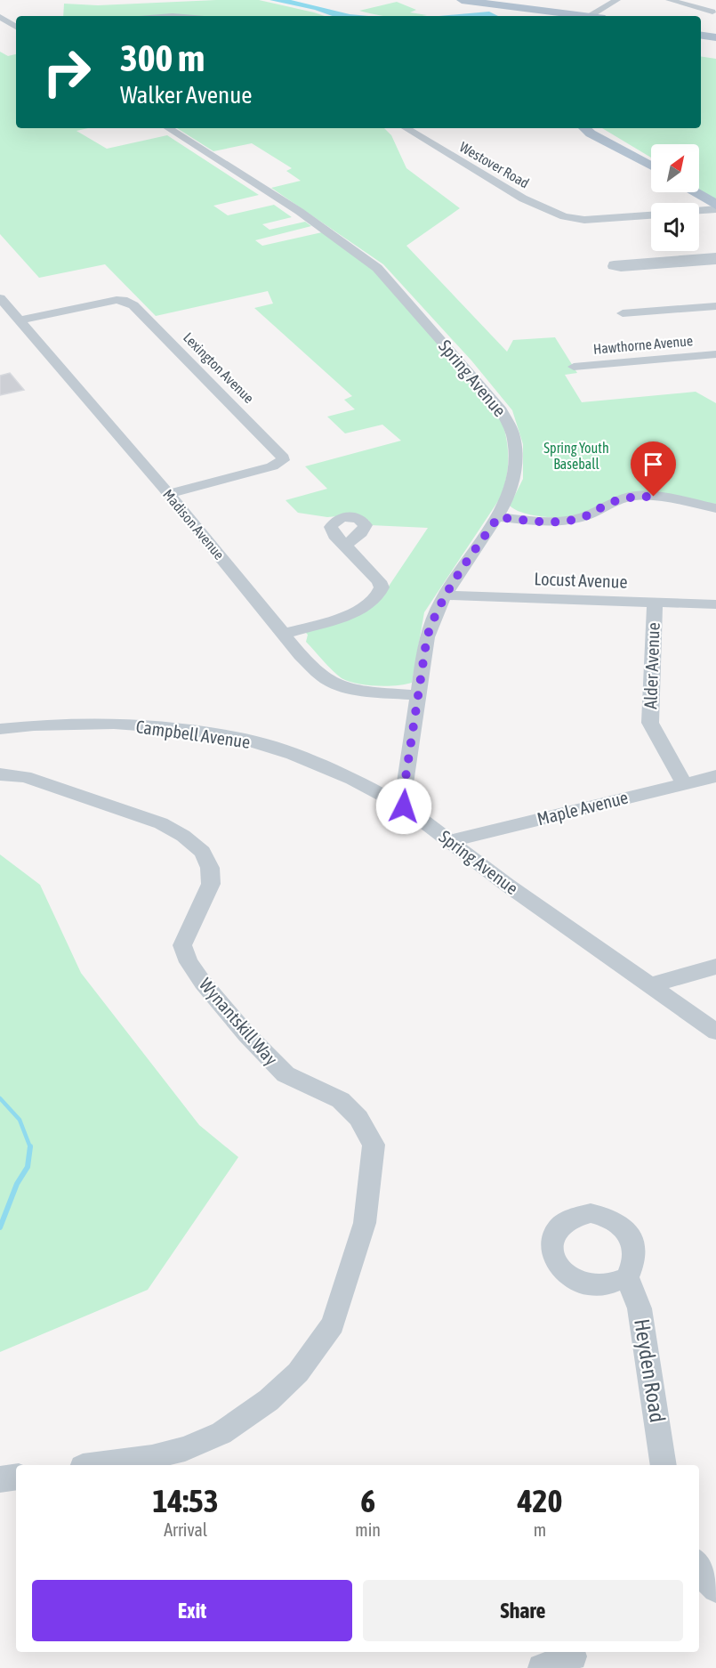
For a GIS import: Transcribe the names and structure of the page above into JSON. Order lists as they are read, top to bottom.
{
  "streets": {
    "street": [
      "Westover Road",
      "Hawthorne Avenue",
      "Lexington Avenue",
      "Spring Avenue",
      "Madison Avenue",
      "Locust Avenue",
      "Alder Avenue",
      "Campbell Avenue",
      "Maple Avenue",
      "Wynantskill Way",
      "Heyden Road"
    ]
  },
  "crossings": [
    ["Lexington Avenue", "Madison Avenue"],
    ["Spring Avenue", "Madison Avenue"],
    ["Spring Avenue", "Locust Avenue"],
    ["Spring Avenue", "Campbell Avenue"],
    ["Spring Avenue", "Maple Avenue"],
    ["Locust Avenue", "Alder Avenue"],
    ["Alder Avenue", "Maple Avenue"]
  ],
  "parks": ["Spring Youth Baseball"],
  "north": "top right",
  "page": {
    "turn": ["300 m", "Walker Avenue"],
    "eta": [
      "14:53",
      "Arrival",
      "6",
      "min",
      "420",
      "m"
    ],
    "buttons": ["Exit", "Share"]
  }
}
